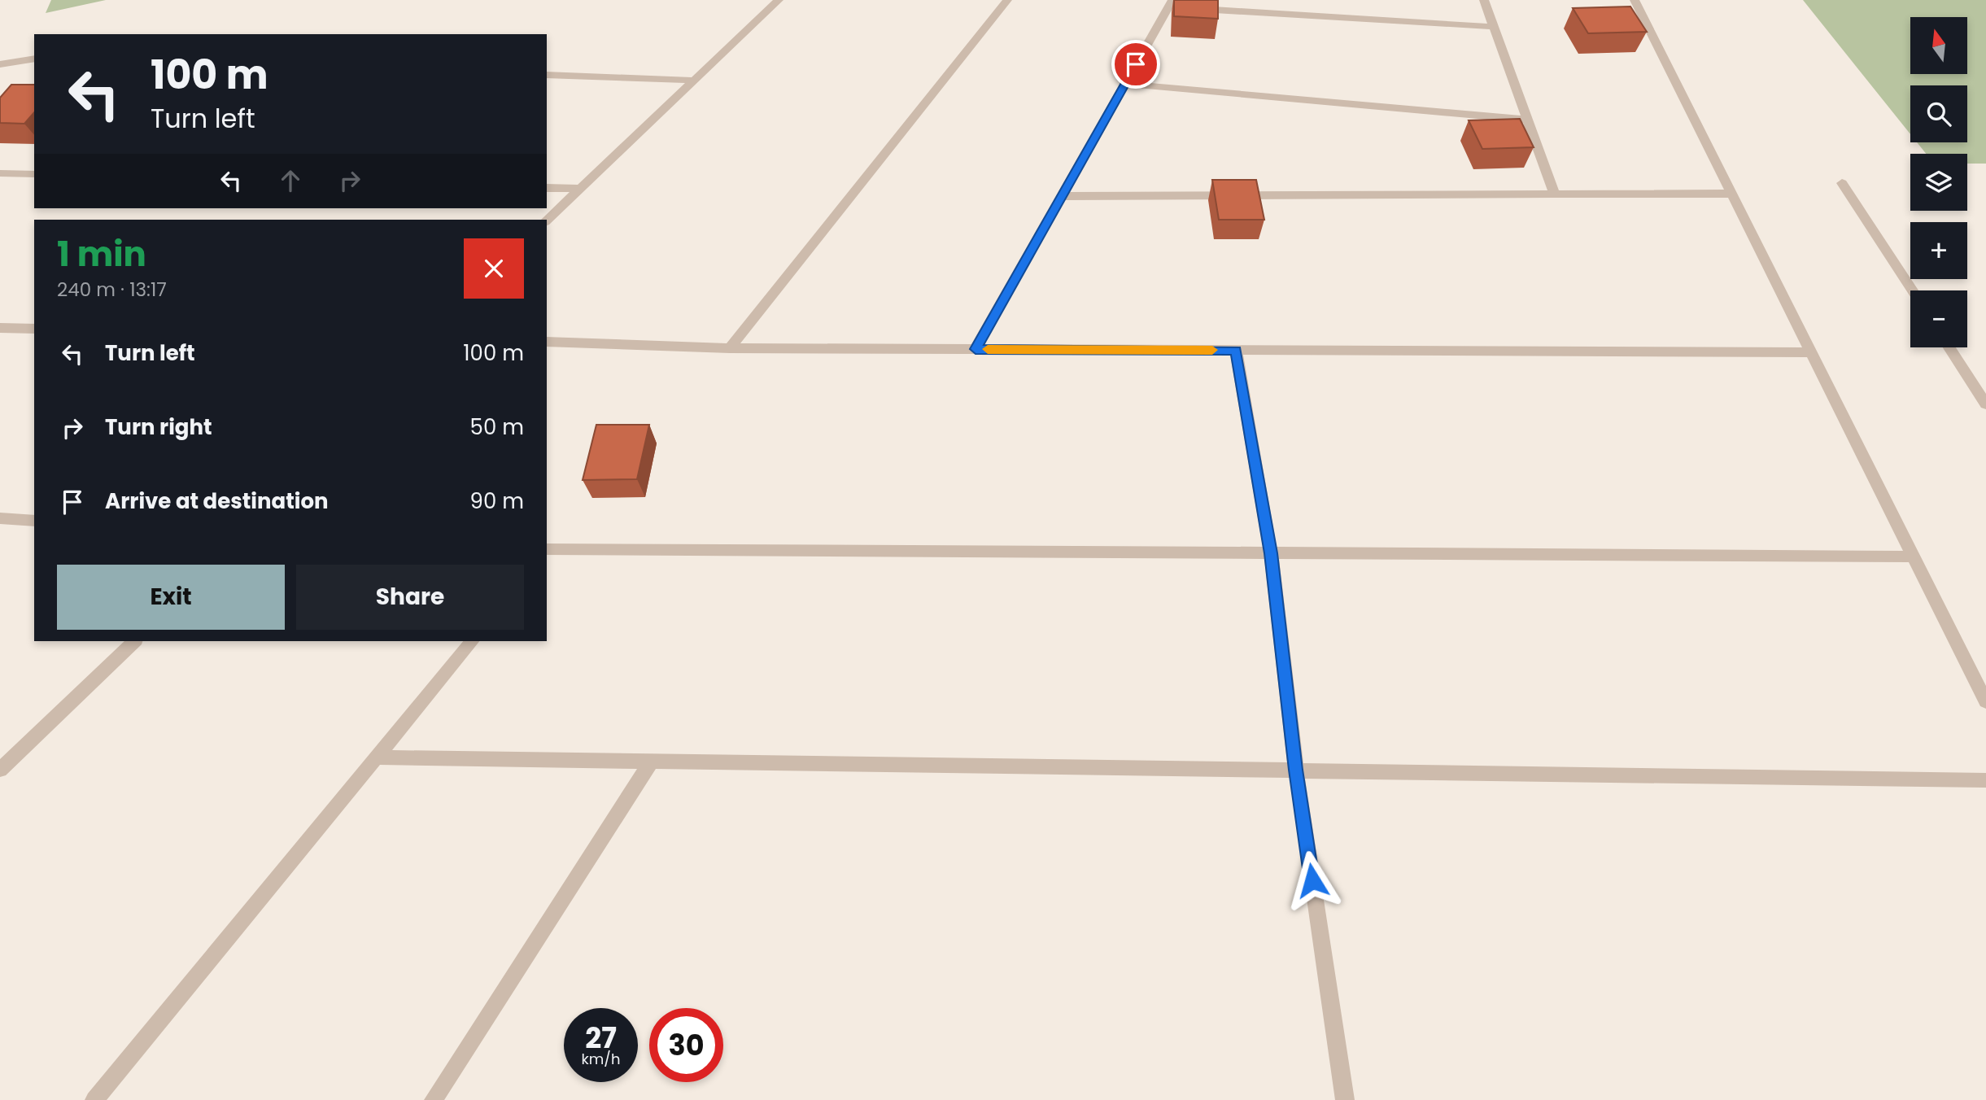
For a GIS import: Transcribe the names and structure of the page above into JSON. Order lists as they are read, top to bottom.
{
  "north": "top",
  "page": {
    "map_buttons": ["+", "−"],
    "turn": ["100 m", "Turn left"],
    "heading": ["1 min", "240 m · 13:17"],
    "list": [
      {
        "name": "Turn left",
        "value": "100 m"
      },
      {
        "name": "Turn right",
        "value": "50 m"
      },
      {
        "name": "Arrive at destination",
        "value": "90 m"
      }
    ],
    "buttons": ["Exit", "Share"],
    "speed": "27 km/h",
    "limit": "30"
  }
}
